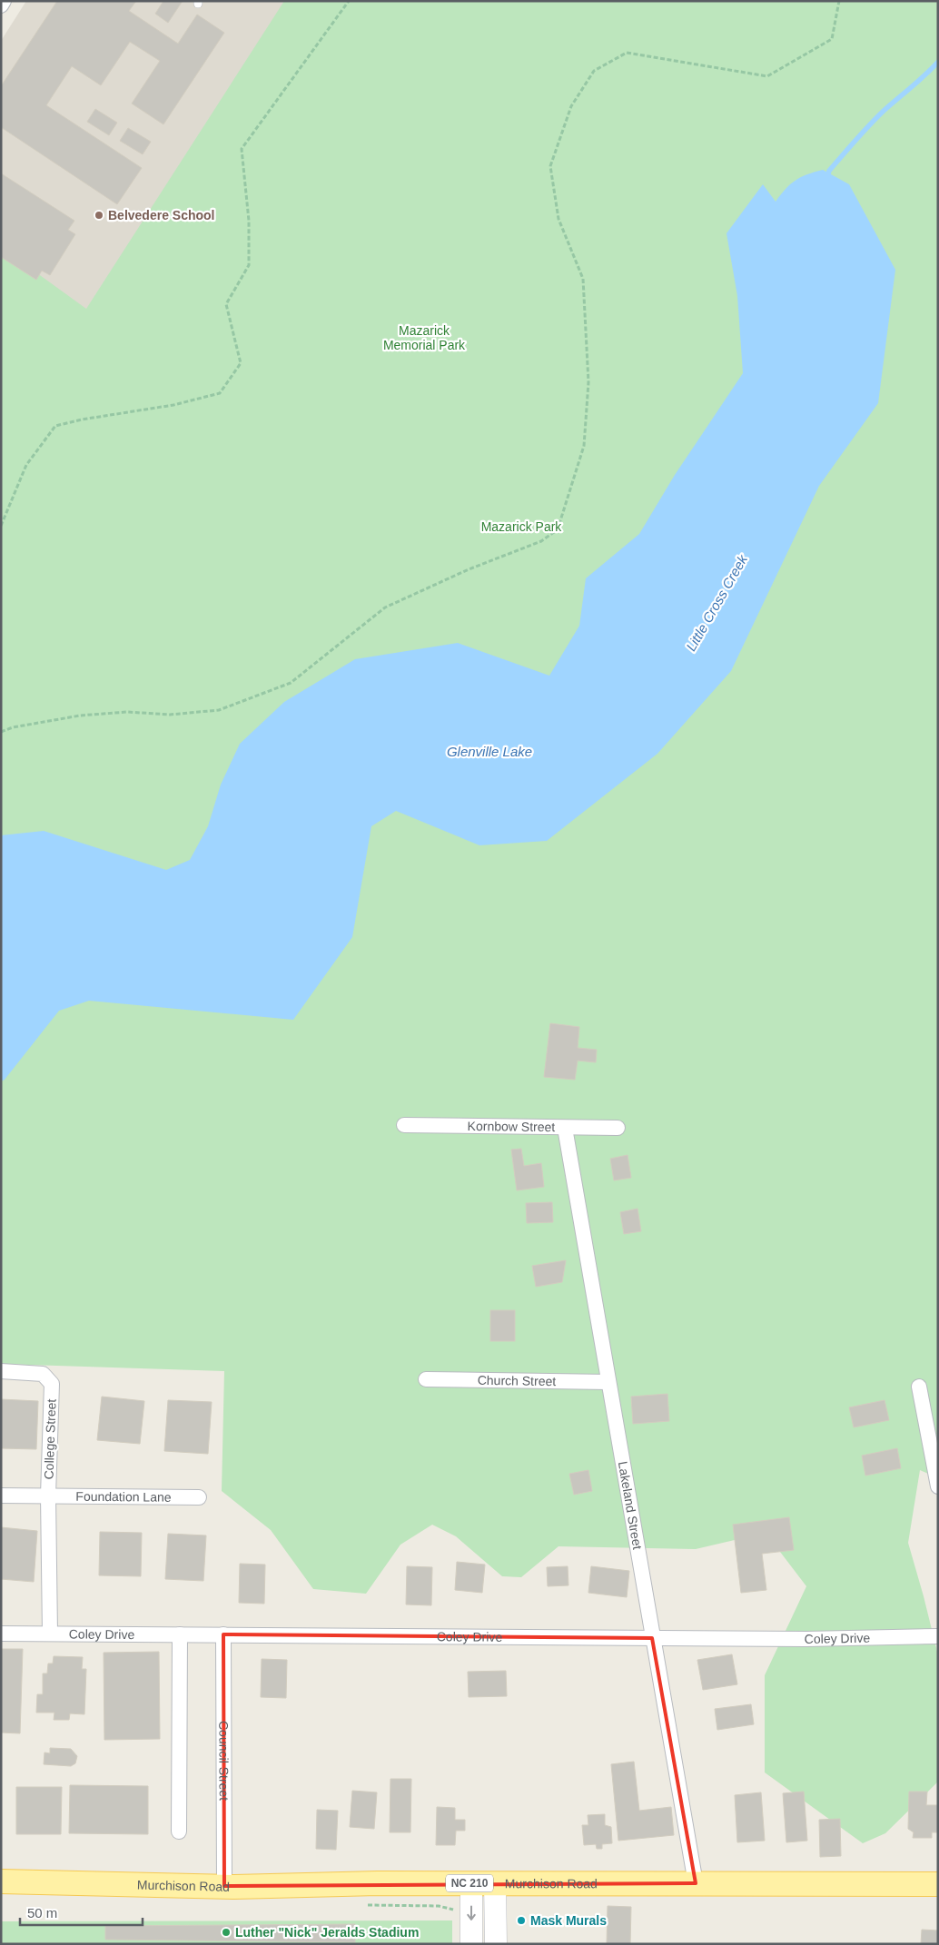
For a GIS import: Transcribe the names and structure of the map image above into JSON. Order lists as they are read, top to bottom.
{
  "streets": {
    "main road": ["NC 210", "Murchison Road"],
    "street": [
      "Kornbow Street",
      "Church Street",
      "College Street",
      "Foundation Lane",
      "Lakeland Street",
      "Coley Drive",
      "Council Street"
    ]
  },
  "crossings": [
    ["Kornbow Street", "Lakeland Street"],
    ["Church Street", "Lakeland Street"],
    ["College Street", "Foundation Lane"],
    ["Lakeland Street", "Coley Drive"],
    ["Lakeland Street", "Murchison Road"],
    ["Coley Drive", "Council Street"],
    ["Council Street", "Murchison Road"]
  ],
  "water": ["Little Cross Creek", "Glenville Lake"],
  "parks": ["Mazarick Memorial Park", "Mazarick Park"],
  "places": ["Belvedere School", "Mask Murals", "Luther \"Nick\" Jeralds Stadium"],
  "scale_bar": "50 m"
}
